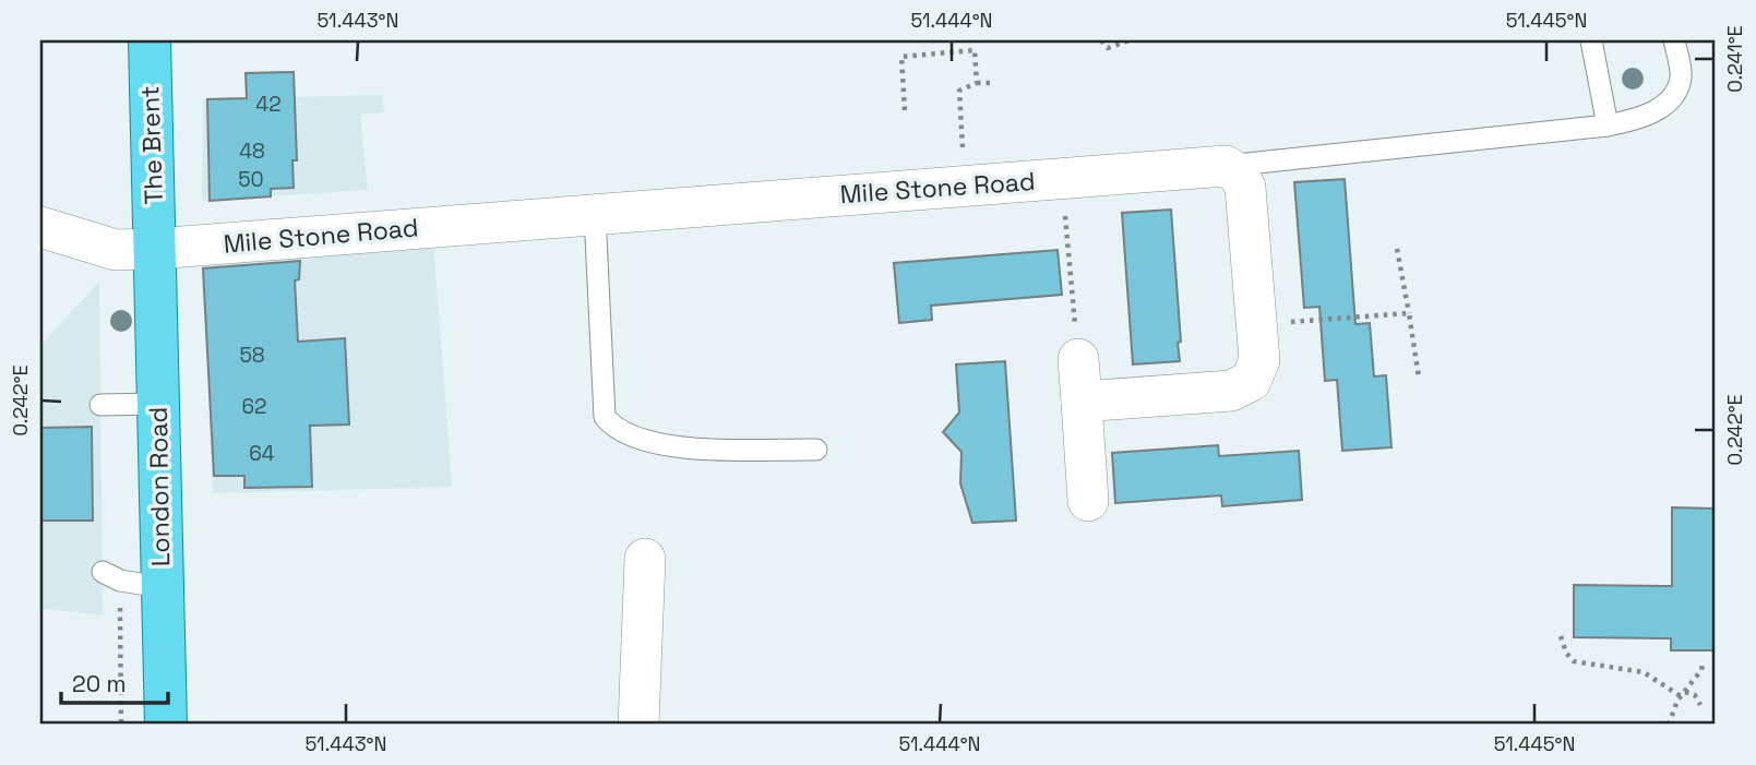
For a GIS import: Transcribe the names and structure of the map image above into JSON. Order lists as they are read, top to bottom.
{
  "streets": {
    "main road": ["The Brent", "London Road"],
    "street": ["Mile Stone Road"]
  },
  "crossings": [
    ["The Brent", "Mile Stone Road"],
    ["The Brent", "London Road"],
    ["Mile Stone Road", "London Road"]
  ],
  "house_numbers": [
    "42",
    "48",
    "50",
    "58",
    "62",
    "64"
  ],
  "scale_bar": "20 m",
  "coordinates": [
    "51.443°N",
    "51.444°N",
    "51.445°N",
    "0.241°E",
    "0.242°E"
  ]
}
